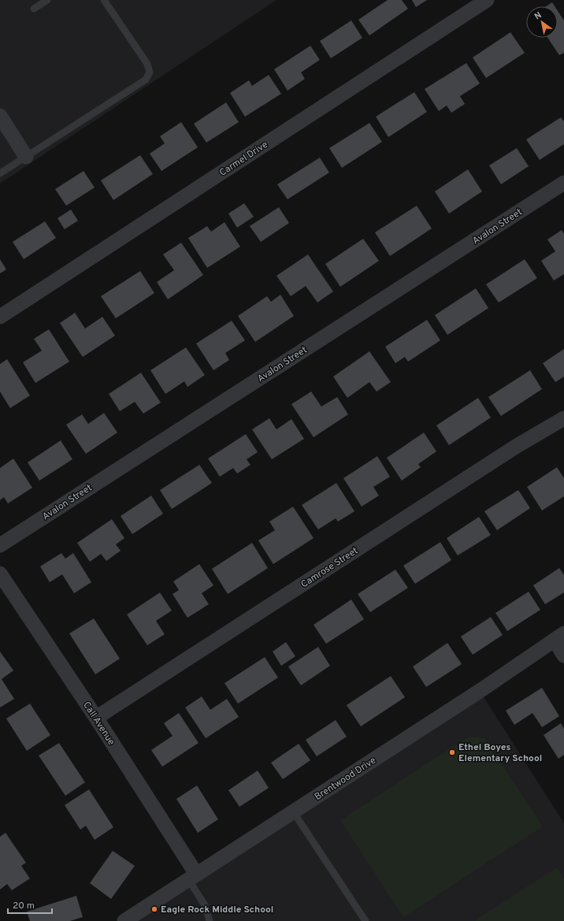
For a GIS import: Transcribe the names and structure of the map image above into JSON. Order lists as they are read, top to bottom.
{
  "streets": {
    "street": [
      "Carmel Drive",
      "Avalon Street",
      "Camrose Street",
      "Call Avenue",
      "Brentwood Drive"
    ]
  },
  "crossings": [
    ["Camrose Street", "Call Avenue"],
    ["Call Avenue", "Brentwood Drive"]
  ],
  "places": ["Ethel Boyes Elementary School", "Eagle Rock Middle School"],
  "scale_bar": "20 m",
  "north": "top left"
}
